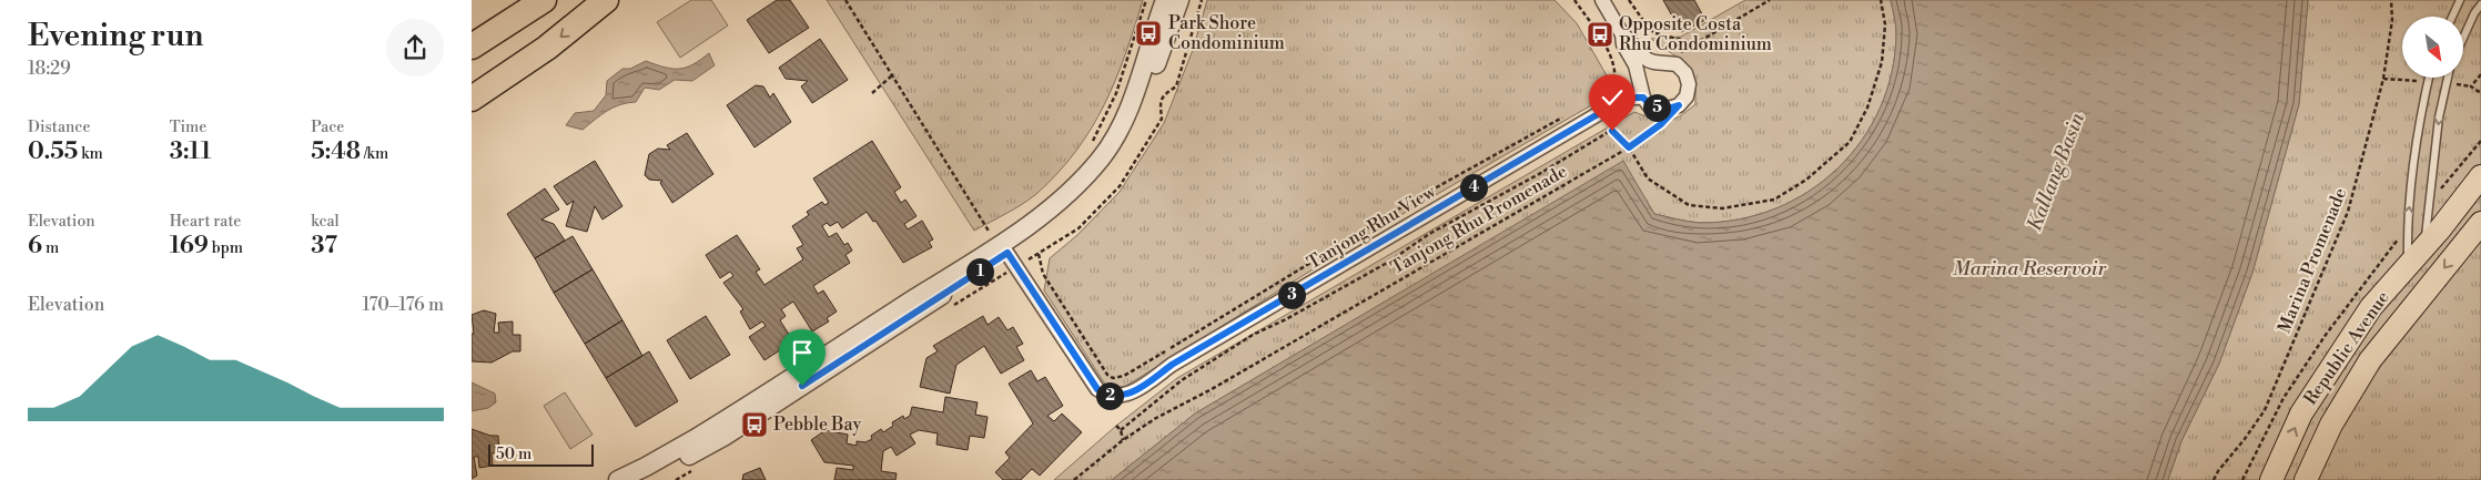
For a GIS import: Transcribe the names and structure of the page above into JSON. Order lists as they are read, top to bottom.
{
  "streets": {
    "main road": ["Republic Avenue"],
    "street": ["Tanjong Rhu View"],
    "path": ["Tanjong Rhu Promenade", "Marina Promenade"]
  },
  "water": ["Kallang Basin", "Marina Reservoir"],
  "places": {
    "bus stop": ["Park Shore Condominium", "Opposite Costa Rhu Condominium", "Pebble Bay"]
  },
  "scale_bar": "50 m",
  "north": "bottom right",
  "page": {
    "heading": ["Evening run", "18:29"],
    "stats": [
      ["Distance", "0.55 km"],
      ["Time", "3:11"],
      ["Pace", "5:48 /km"],
      ["Elevation", "6 m"],
      ["Heart rate", "169 bpm"],
      ["kcal", "37"]
    ],
    "pins": [
      "5",
      "4",
      "1",
      "3",
      "2"
    ],
    "chart": ["Elevation", "170–176 m"],
    "scale": "50 m"
  }
}
